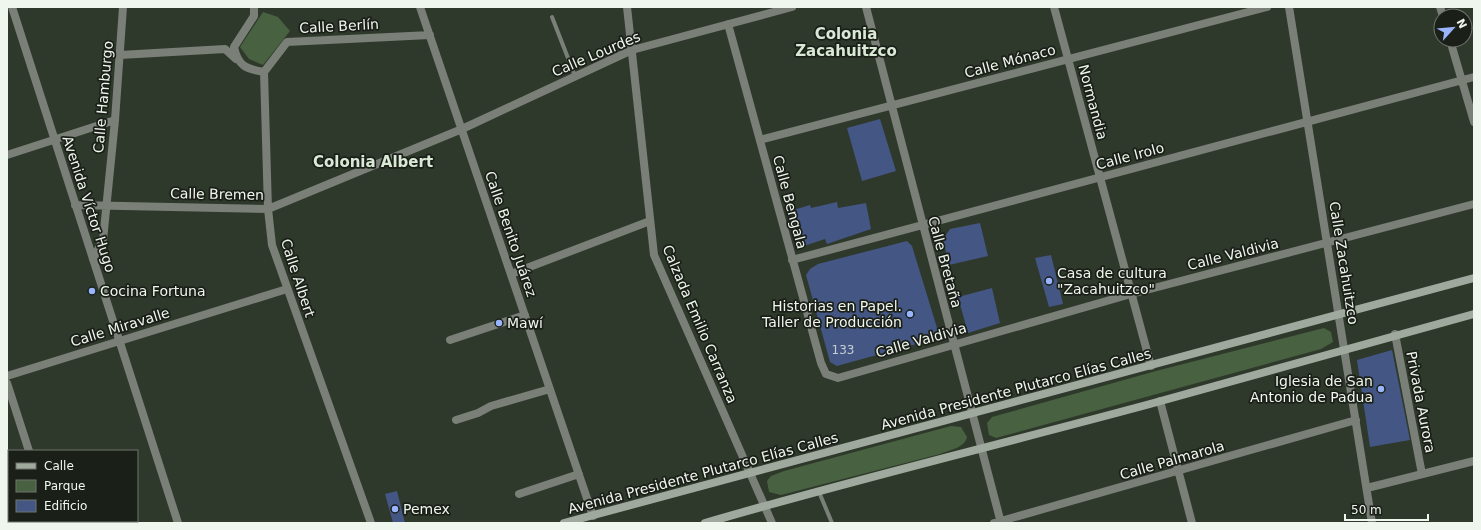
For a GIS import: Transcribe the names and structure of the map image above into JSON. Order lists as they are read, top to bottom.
{
  "streets": {
    "main road": ["Avenida Presidente Plutarco Elías Calles"],
    "street": [
      "Calle Berlín",
      "Calle Lourdes",
      "Calle Mónaco",
      "Calle Hamburgo",
      "Normandia",
      "Calle Irolo",
      "Calle Bremen",
      "Calle Bengala",
      "Avenida Víctor Hugo",
      "Calle Benito Juárez",
      "Calle Valdivia",
      "Calle Bretaña",
      "Calle Zacahuitzco",
      "Calle Albert",
      "Calzada Emilio Carranza",
      "Calle Miravalle",
      "Privada Aurora",
      "Calle Palmarola"
    ]
  },
  "crossings": [
    ["Calle Berlín", "Calle Benito Juárez"],
    ["Calle Berlín", "Calle Albert"],
    ["Calle Lourdes", "Calle Bremen"],
    ["Calle Lourdes", "Calle Bengala"],
    ["Calle Lourdes", "Calle Benito Juárez"],
    ["Calle Lourdes", "Calzada Emilio Carranza"],
    ["Calle Mónaco", "Normandia"],
    ["Calle Mónaco", "Calle Bengala"],
    ["Calle Mónaco", "Calle Bretaña"],
    ["Calle Hamburgo", "Calle Bremen"],
    ["Calle Hamburgo", "Avenida Víctor Hugo"],
    ["Normandia", "Calle Irolo"],
    ["Normandia", "Calle Valdivia"],
    ["Normandia", "Avenida Presidente Plutarco Elías Calles"],
    ["Calle Irolo", "Calle Bengala"],
    ["Calle Irolo", "Calle Bretaña"],
    ["Calle Irolo", "Calle Zacahuitzco"],
    ["Calle Bremen", "Avenida Víctor Hugo"],
    ["Calle Bremen", "Calle Benito Juárez"],
    ["Calle Bremen", "Calle Albert"],
    ["Calle Bengala", "Calle Valdivia"],
    ["Avenida Víctor Hugo", "Calle Miravalle"],
    ["Calle Benito Juárez", "Avenida Presidente Plutarco Elías Calles"],
    ["Calle Valdivia", "Calle Bretaña"],
    ["Calle Valdivia", "Calle Zacahuitzco"],
    ["Calle Bretaña", "Avenida Presidente Plutarco Elías Calles"],
    ["Calle Bretaña", "Calle Palmarola"],
    ["Calle Zacahuitzco", "Avenida Presidente Plutarco Elías Calles"],
    ["Calle Zacahuitzco", "Calle Palmarola"],
    ["Calle Albert", "Calle Miravalle"],
    ["Calzada Emilio Carranza", "Avenida Presidente Plutarco Elías Calles"]
  ],
  "districts": ["Colonia Zacahuitzco", "Colonia Albert"],
  "places": [
    "Casa de cultura \"Zacahuitzco\"",
    "Cocina Fortuna",
    "Historias en Papel. Taller de Producción",
    "Mawí",
    "Iglesia de San Antonio de Padua",
    "Pemex"
  ],
  "house_numbers": ["133"],
  "legend": ["Calle", "Parque", "Edificio"],
  "scale_bar": "50 m",
  "north": "top right"
}
